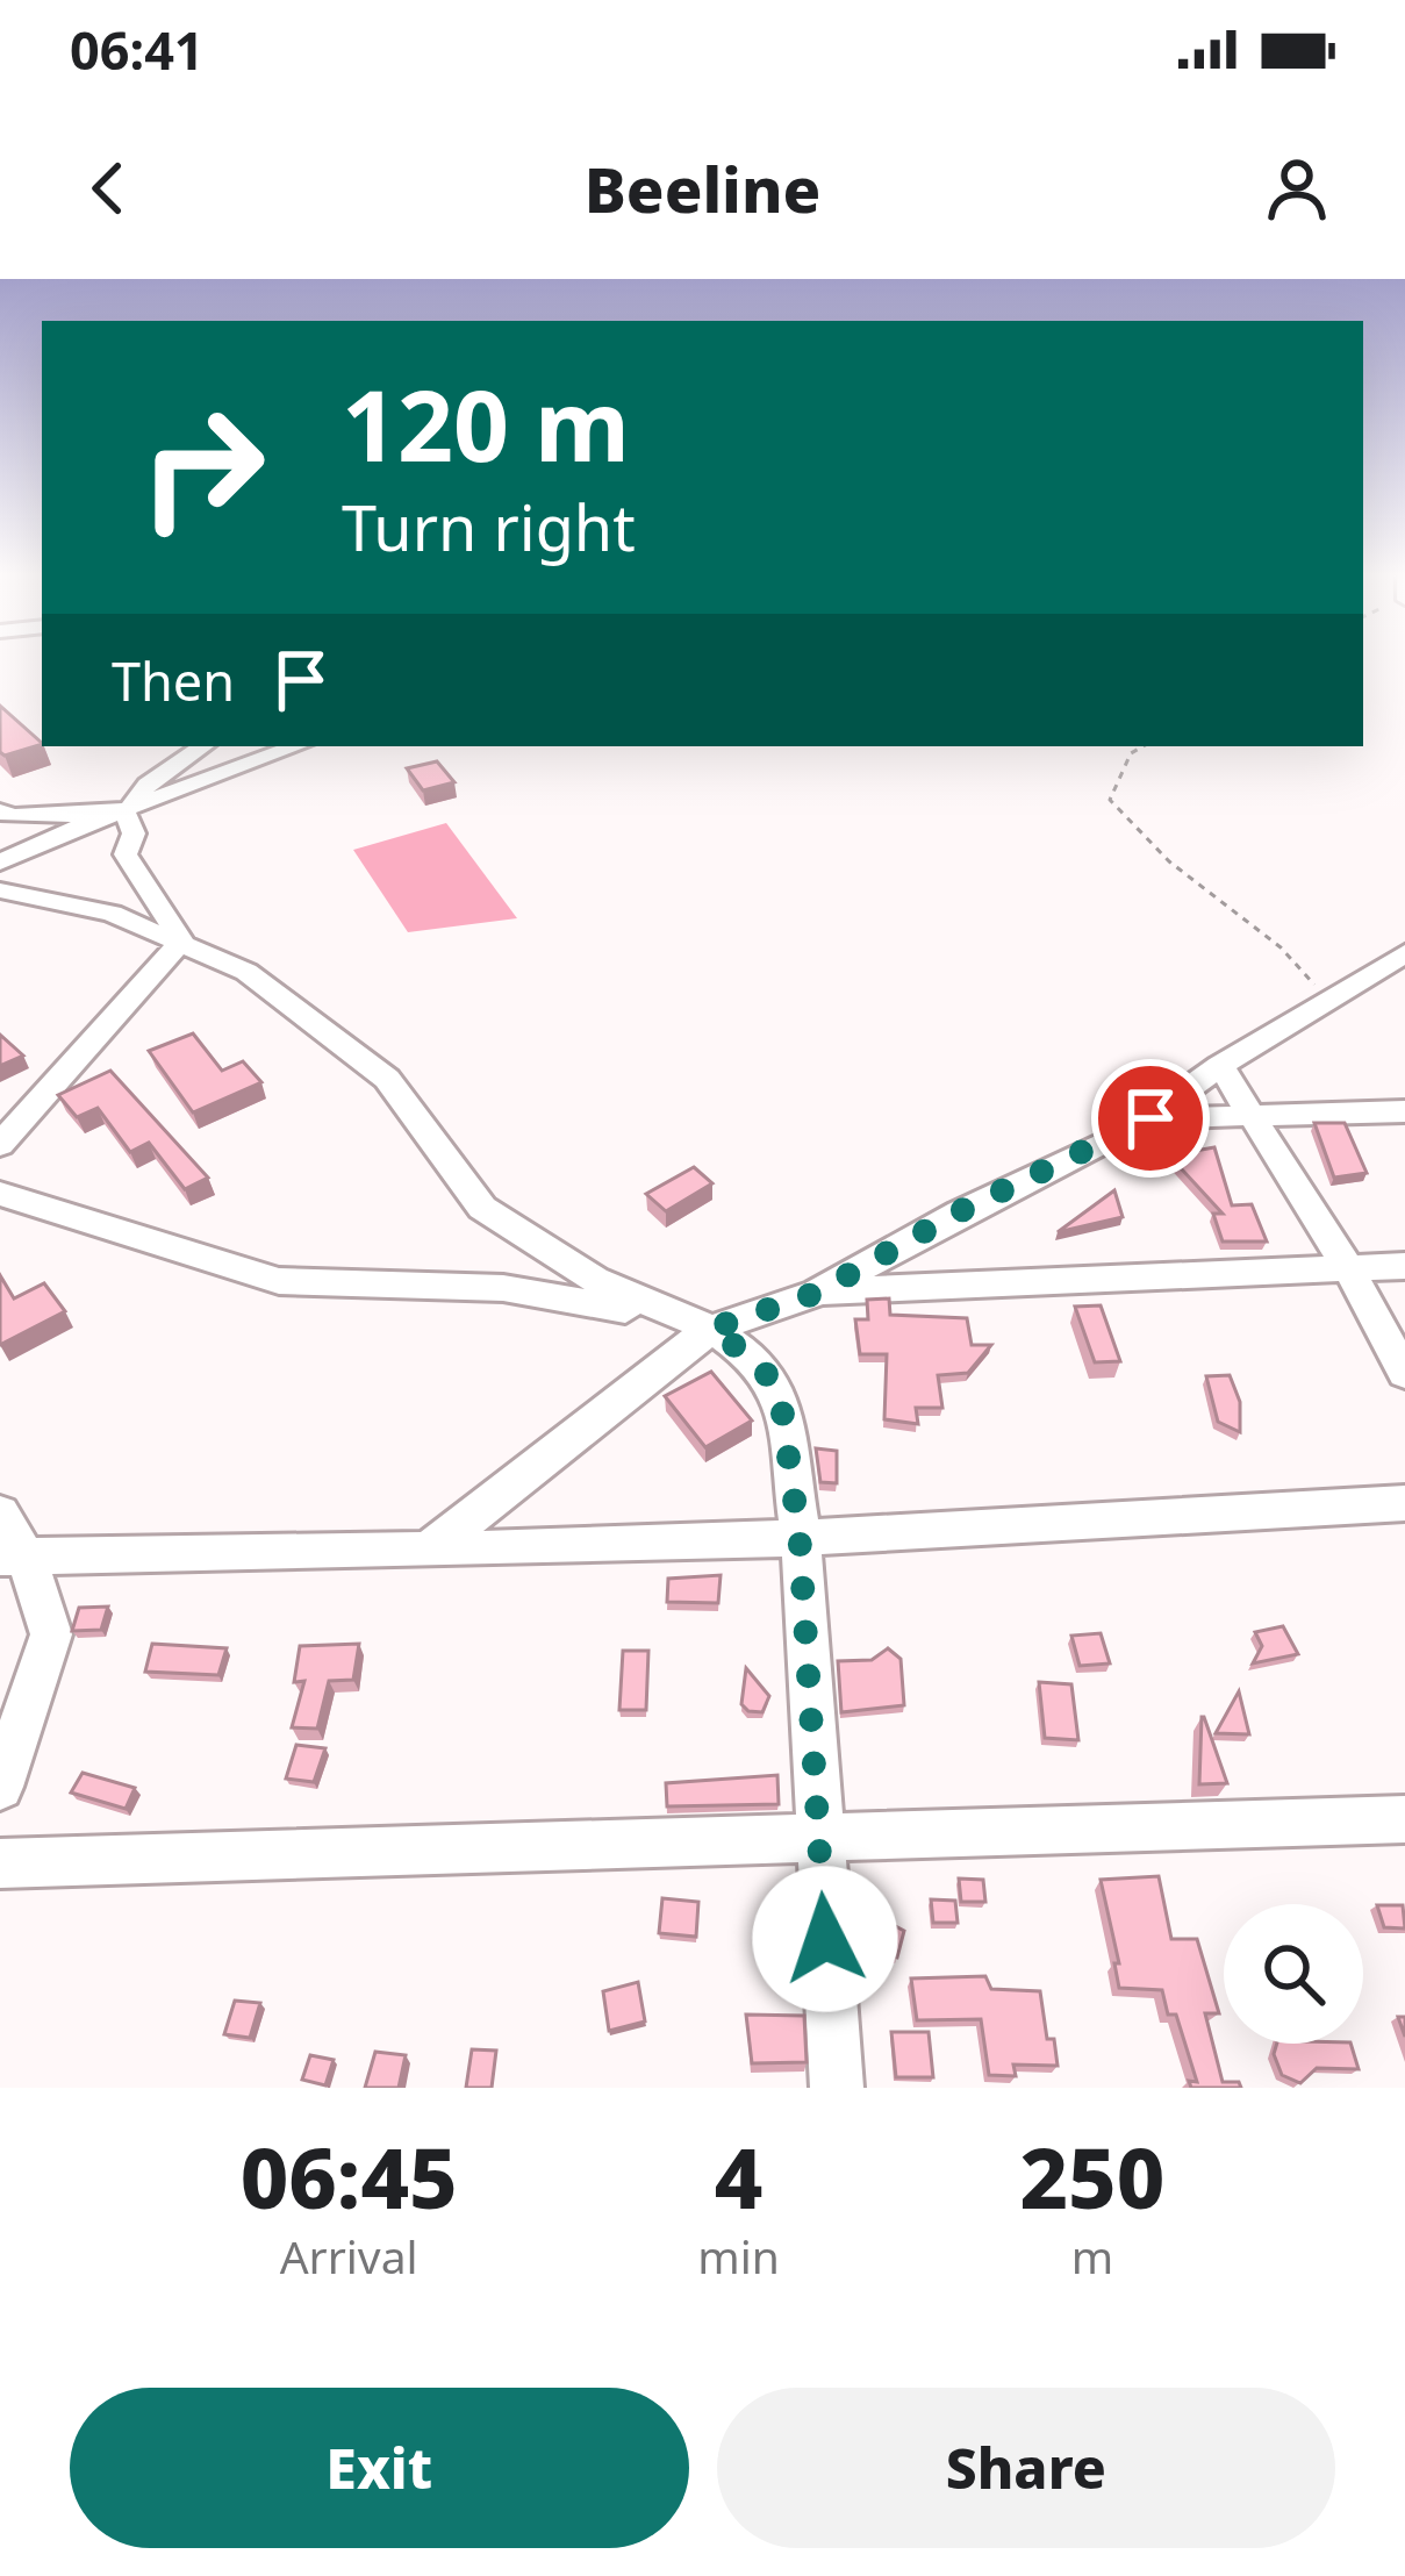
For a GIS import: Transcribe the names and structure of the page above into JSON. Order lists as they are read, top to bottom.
{
  "page": {
    "status": "06:41",
    "header": "Beeline",
    "turn": ["120 m", "Turn right"],
    "then": "Then",
    "eta": [
      "06:45",
      "Arrival",
      "4",
      "min",
      "250",
      "m"
    ],
    "buttons": ["Exit", "Share"]
  }
}
